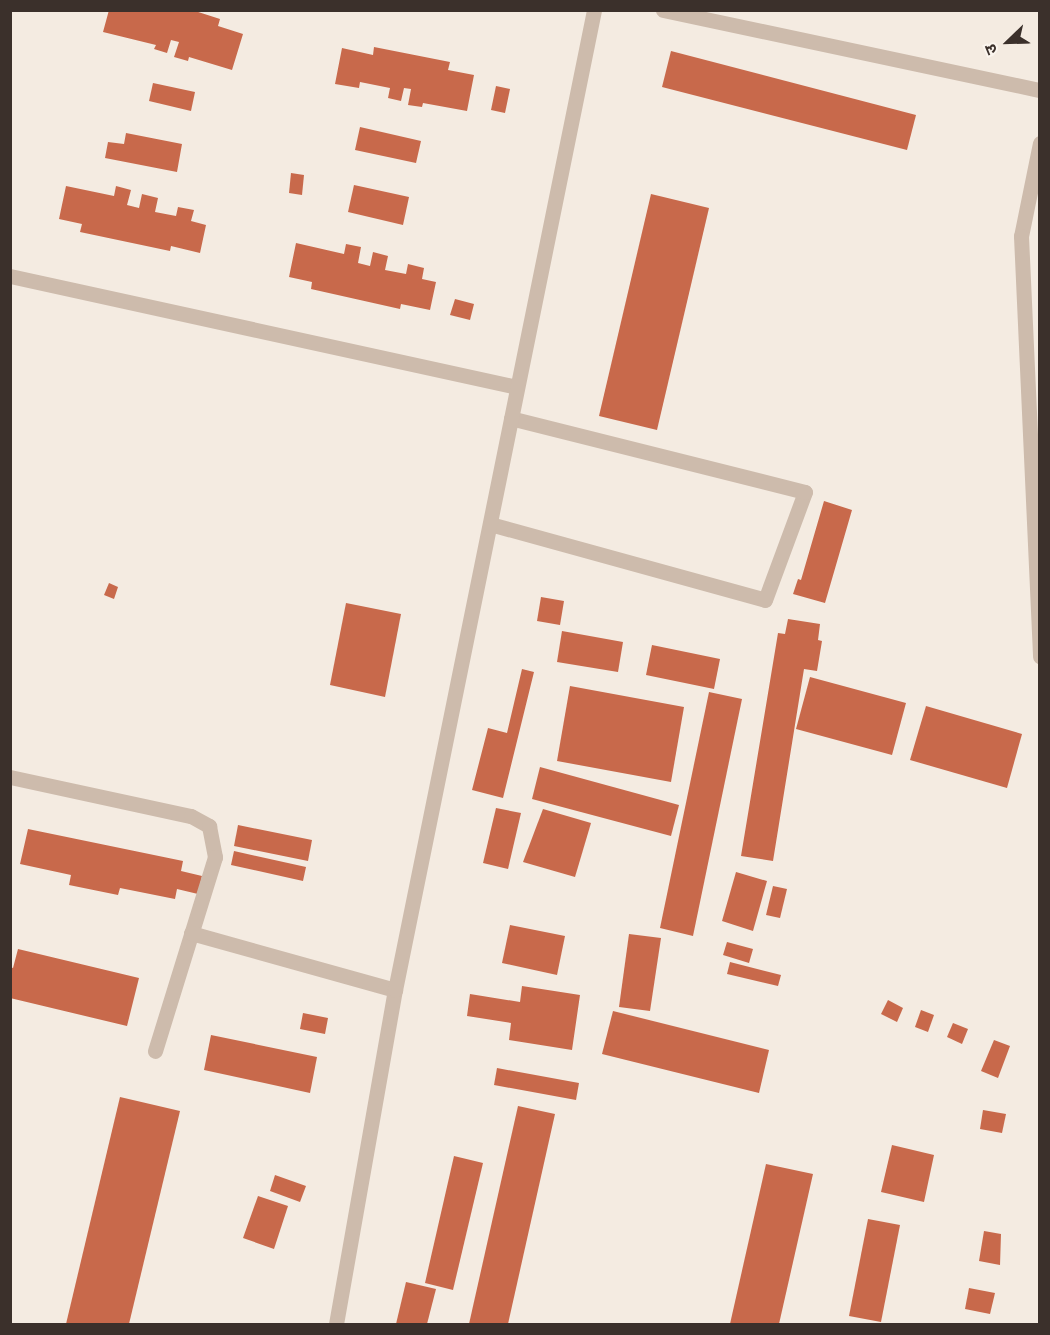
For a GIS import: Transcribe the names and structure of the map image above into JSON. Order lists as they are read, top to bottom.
{
  "north": "bottom left"
}
